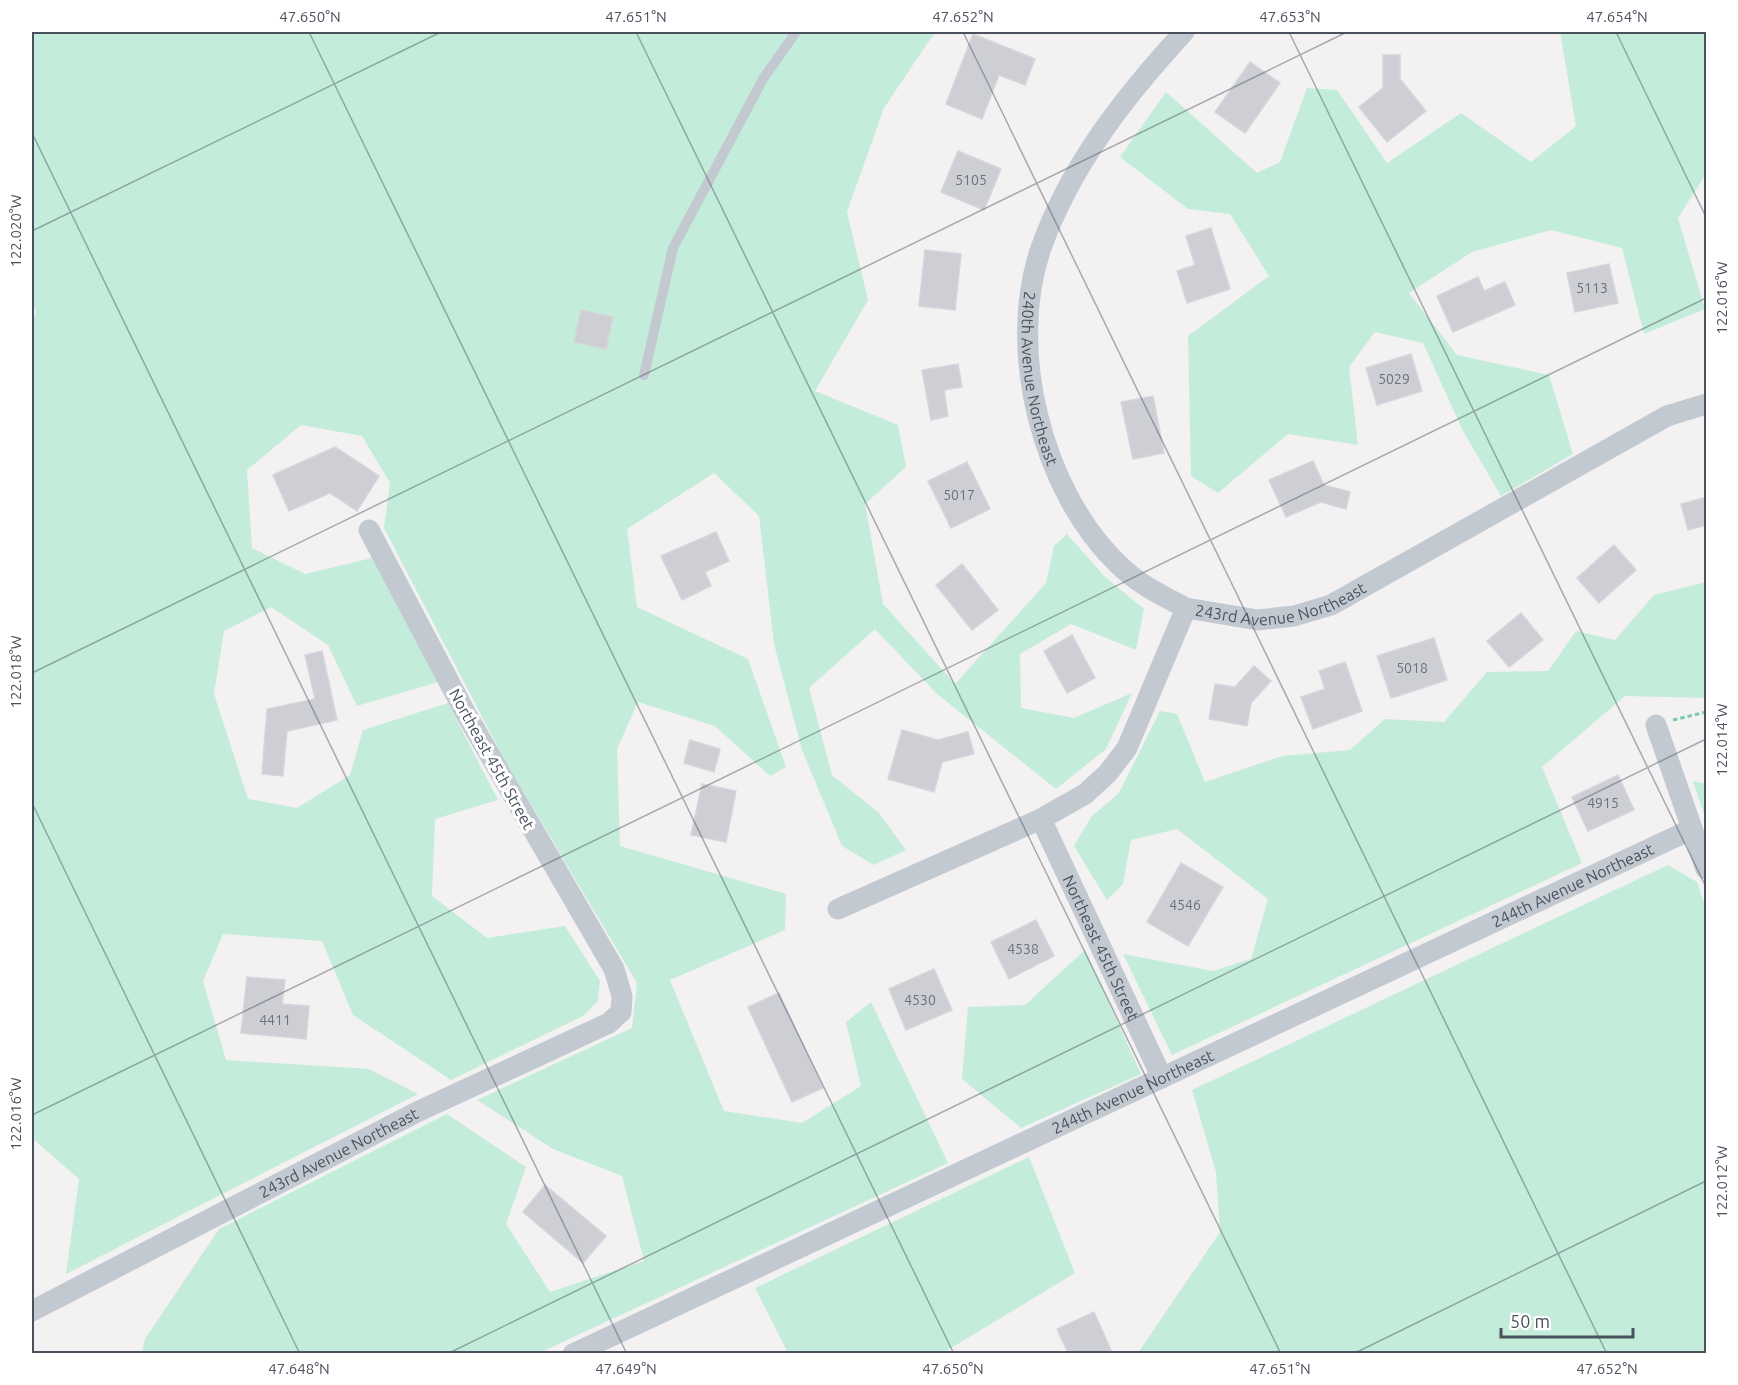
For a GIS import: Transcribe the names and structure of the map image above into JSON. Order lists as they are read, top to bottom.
{
  "streets": {
    "street": [
      "240th Avenue Northeast",
      "243rd Avenue Northeast",
      "Northeast 45th Street",
      "244th Avenue Northeast"
    ]
  },
  "crossings": [
    ["240th Avenue Northeast", "243rd Avenue Northeast"],
    ["243rd Avenue Northeast", "Northeast 45th Street"],
    ["Northeast 45th Street", "244th Avenue Northeast"]
  ],
  "house_numbers": [
    "5105",
    "5113",
    "5029",
    "5017",
    "5018",
    "4915",
    "4546",
    "4538",
    "4530",
    "4411"
  ],
  "scale_bar": "50 m",
  "coordinates": [
    "47.650°N",
    "47.651°N",
    "47.652°N",
    "47.653°N",
    "47.654°N",
    "122.020°W",
    "122.016°W",
    "122.018°W",
    "122.014°W",
    "122.012°W",
    "47.648°N",
    "47.649°N"
  ]
}
